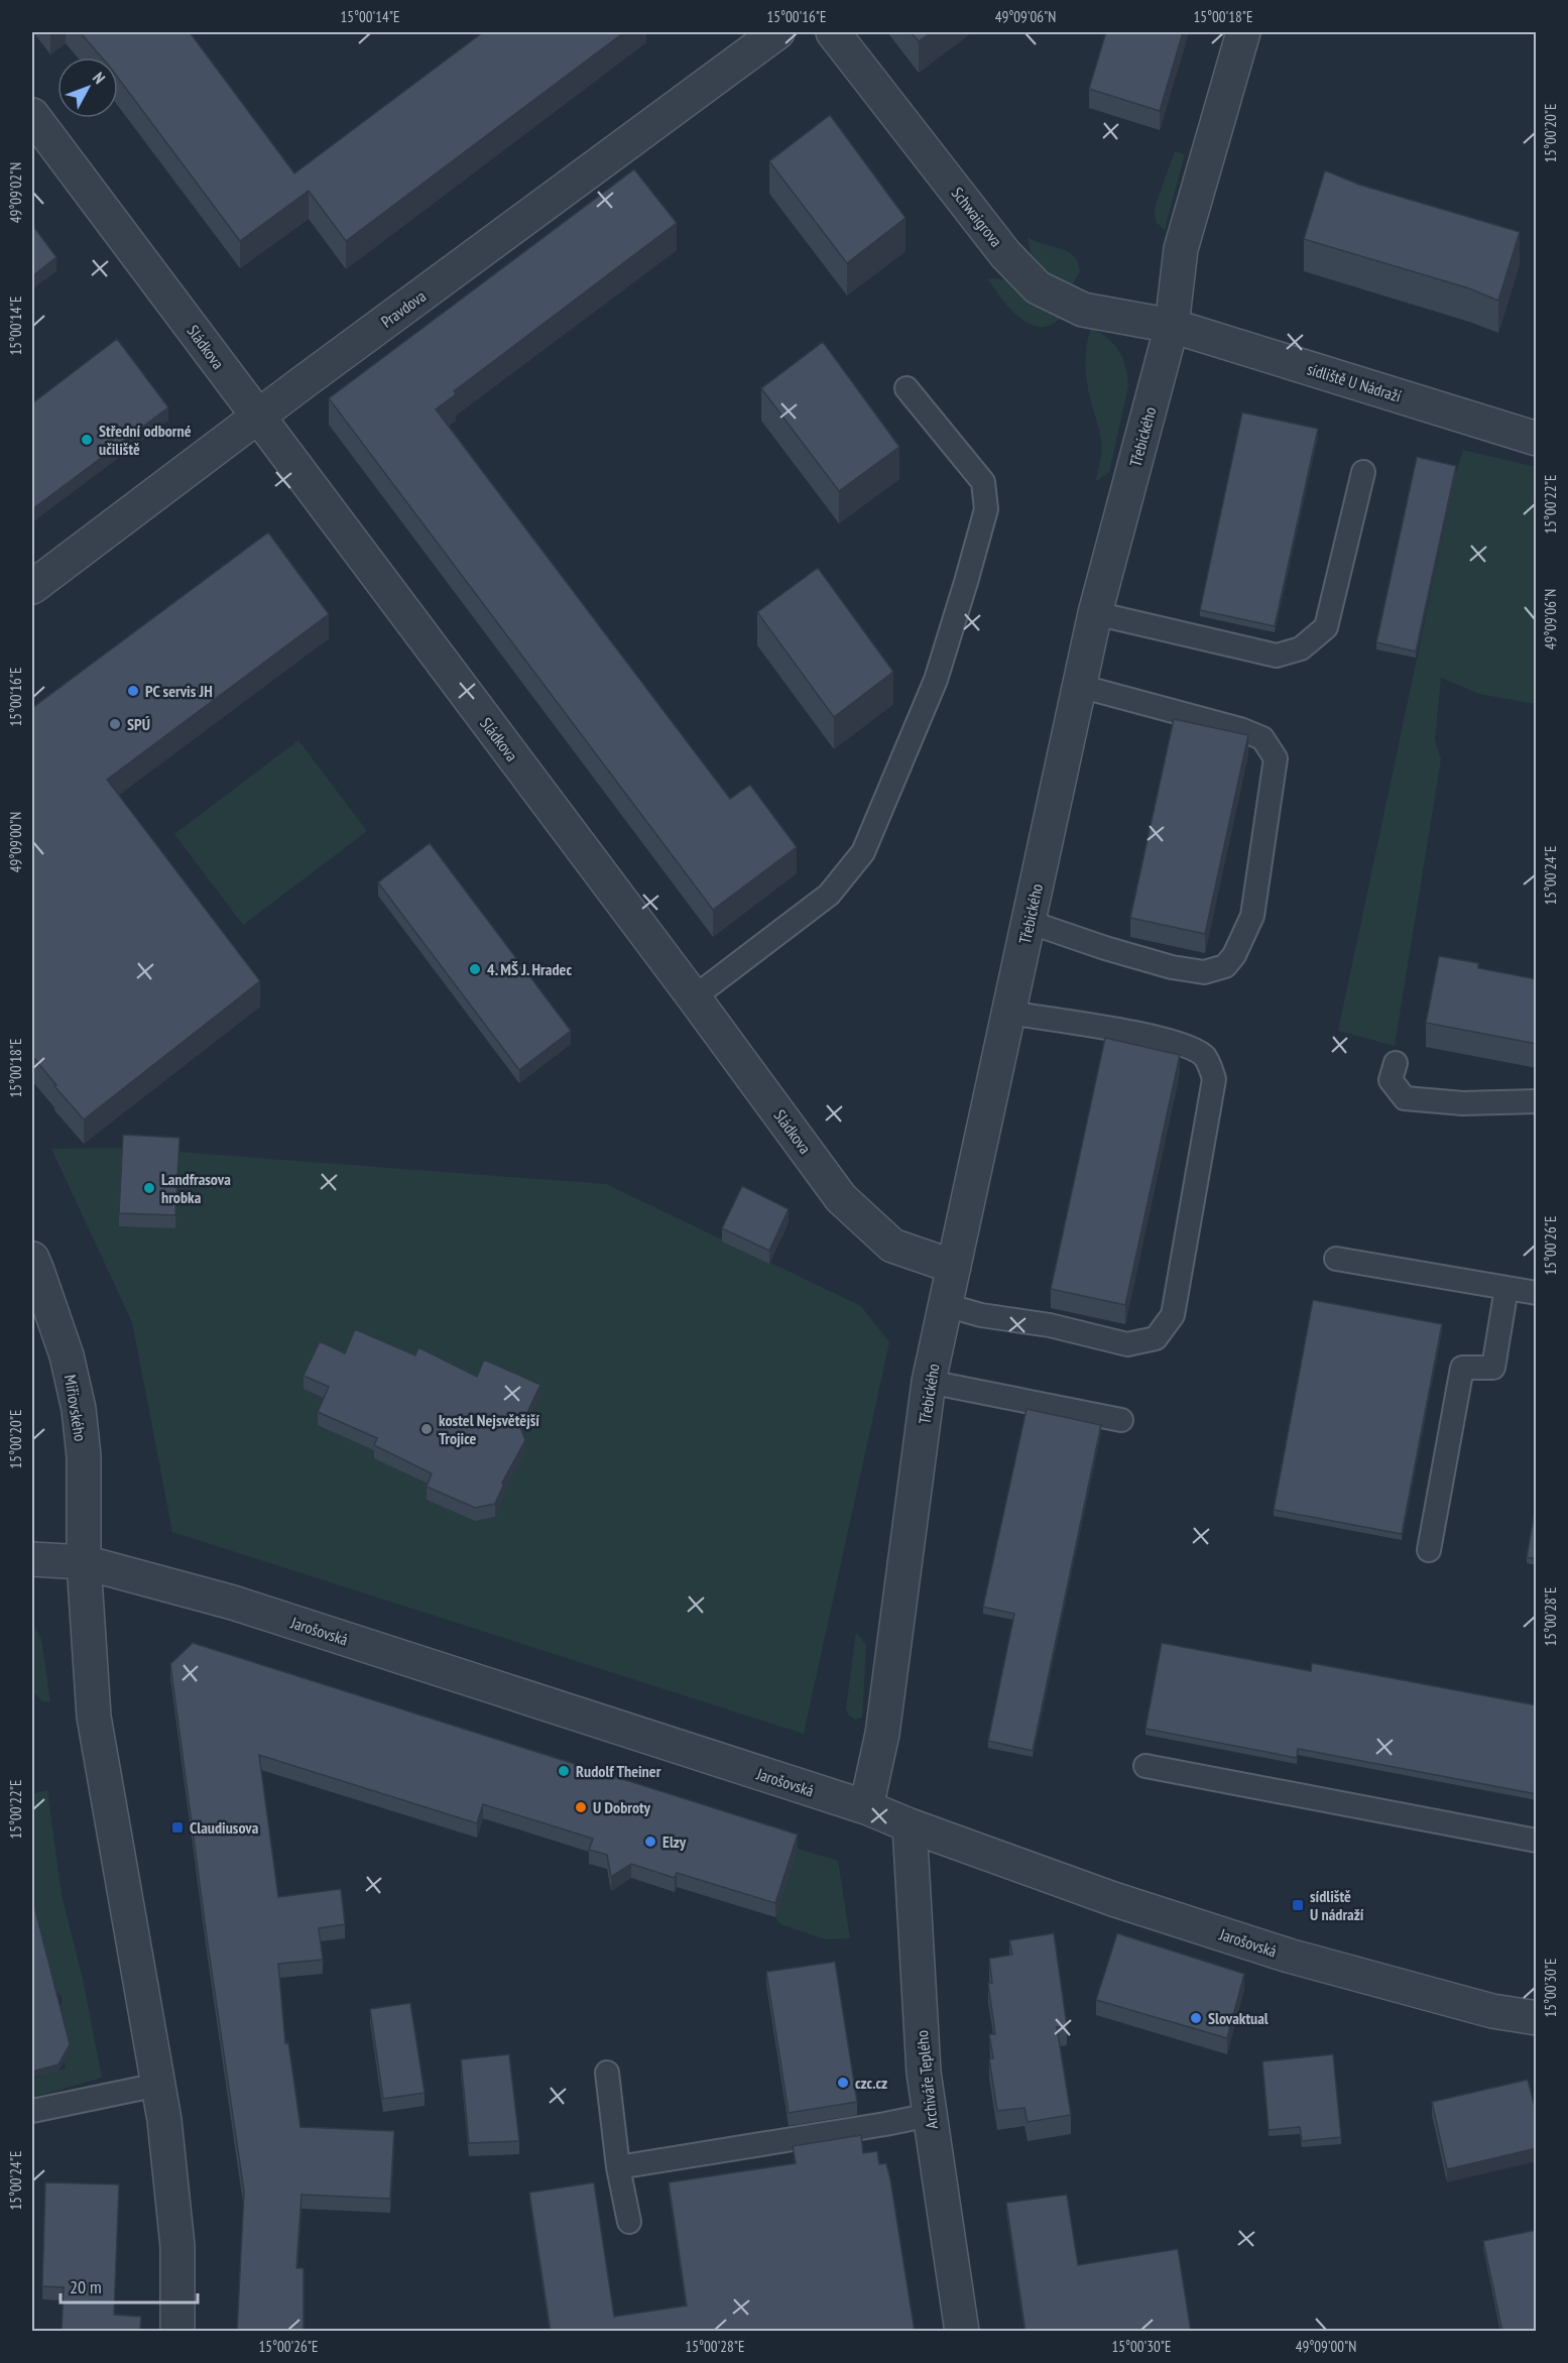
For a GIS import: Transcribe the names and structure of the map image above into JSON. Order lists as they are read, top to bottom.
{
  "streets": {
    "street": [
      "Schwaigrova",
      "Pravdova",
      "Sládkova",
      "sídliště U Nádraží",
      "Třebického",
      "Miřiovského",
      "Jarošovská",
      "Archiváře Teplého"
    ]
  },
  "crossings": [
    ["Schwaigrova", "sídliště U Nádraží"],
    ["Schwaigrova", "Třebického"],
    ["Pravdova", "Sládkova"],
    ["Sládkova", "Třebického"],
    ["sídliště U Nádraží", "Třebického"],
    ["Třebického", "Jarošovská"],
    ["Miřiovského", "Jarošovská"],
    ["Jarošovská", "Archiváře Teplého"]
  ],
  "places": {
    "other": [
      "Střední odborné učiliště",
      "PC servis JH",
      "SPÚ",
      "4. MŠ J. Hradec",
      "Landfrasova hrobka",
      "kostel Nejsvětější Trojice",
      "Rudolf Theiner",
      "U Dobroty",
      "Elzy",
      "Slovaktual",
      "czc.cz"
    ],
    "transit": ["Claudiusova", "sídliště U nádraží"]
  },
  "scale_bar": "20 m",
  "north": "top right",
  "coordinates": [
    "15°00'14\"E",
    "15°00'16\"E",
    "49°09'06\"N",
    "15°00'18\"E",
    "15°00'20\"E",
    "49°09'02\"N",
    "15°00'22\"E",
    "49°09'00\"N",
    "15°00'24\"E",
    "15°00'26\"E",
    "15°00'28\"E",
    "15°00'30\"E"
  ]
}
